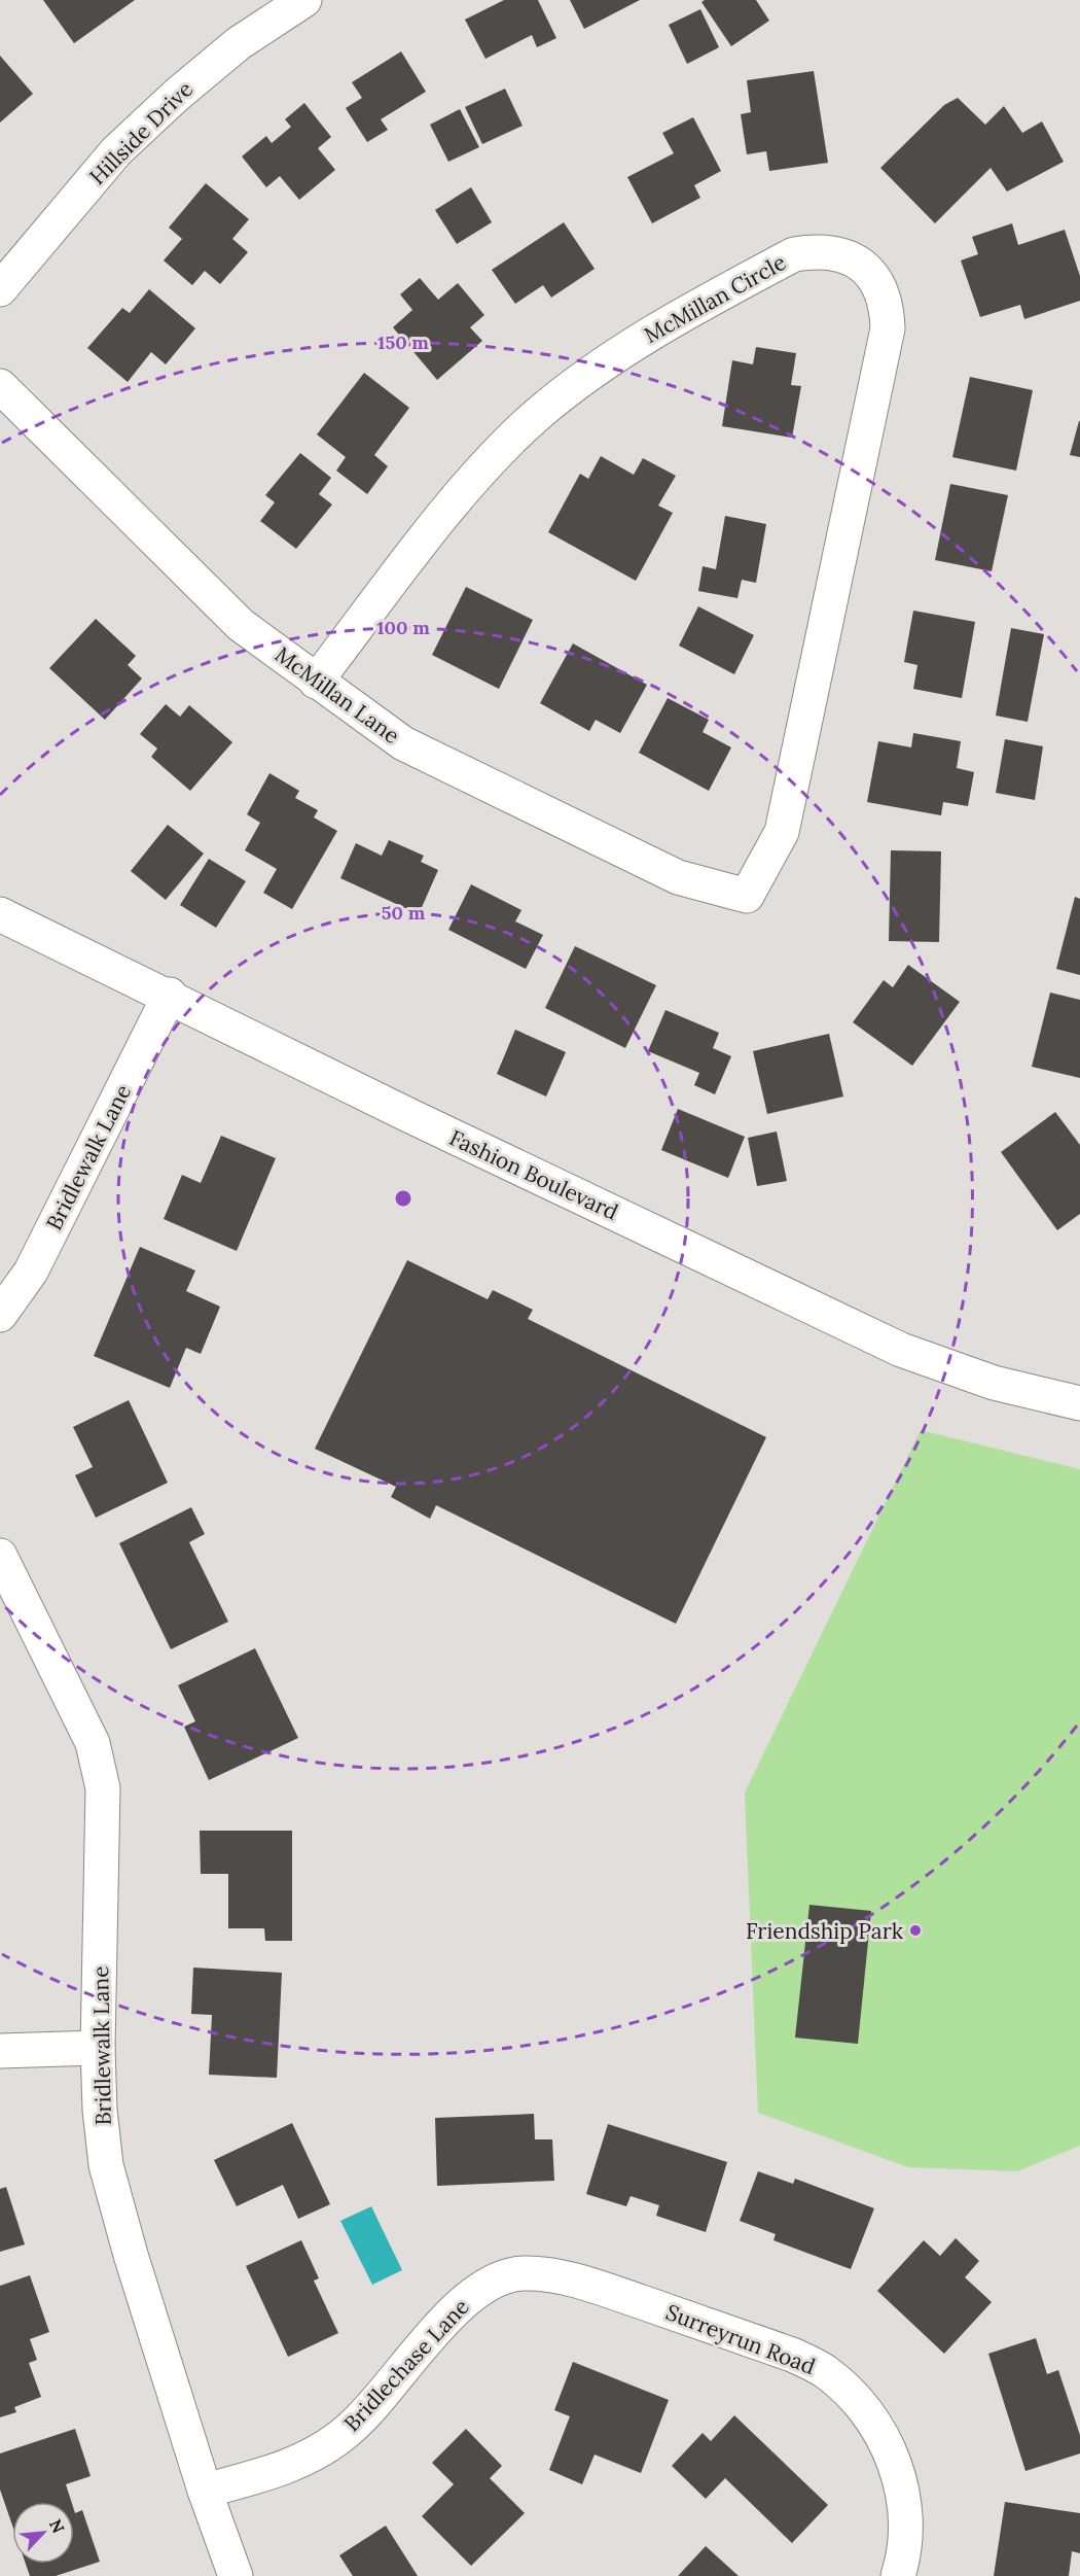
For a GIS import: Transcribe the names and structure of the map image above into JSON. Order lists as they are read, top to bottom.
{
  "streets": {
    "street": [
      "Hillside Drive",
      "McMillan Circle",
      "McMillan Lane",
      "Bridlewalk Lane",
      "Fashion Boulevard",
      "Surreyrun Road",
      "Bridlechase Lane"
    ]
  },
  "crossings": [
    ["McMillan Circle", "McMillan Lane"],
    ["Bridlewalk Lane", "Fashion Boulevard"],
    ["Bridlewalk Lane", "Bridlechase Lane"],
    ["Surreyrun Road", "Bridlechase Lane"]
  ],
  "places": ["Friendship Park"],
  "north": "top right",
  "rings": ["150 m", "100 m", "50 m"]
}
